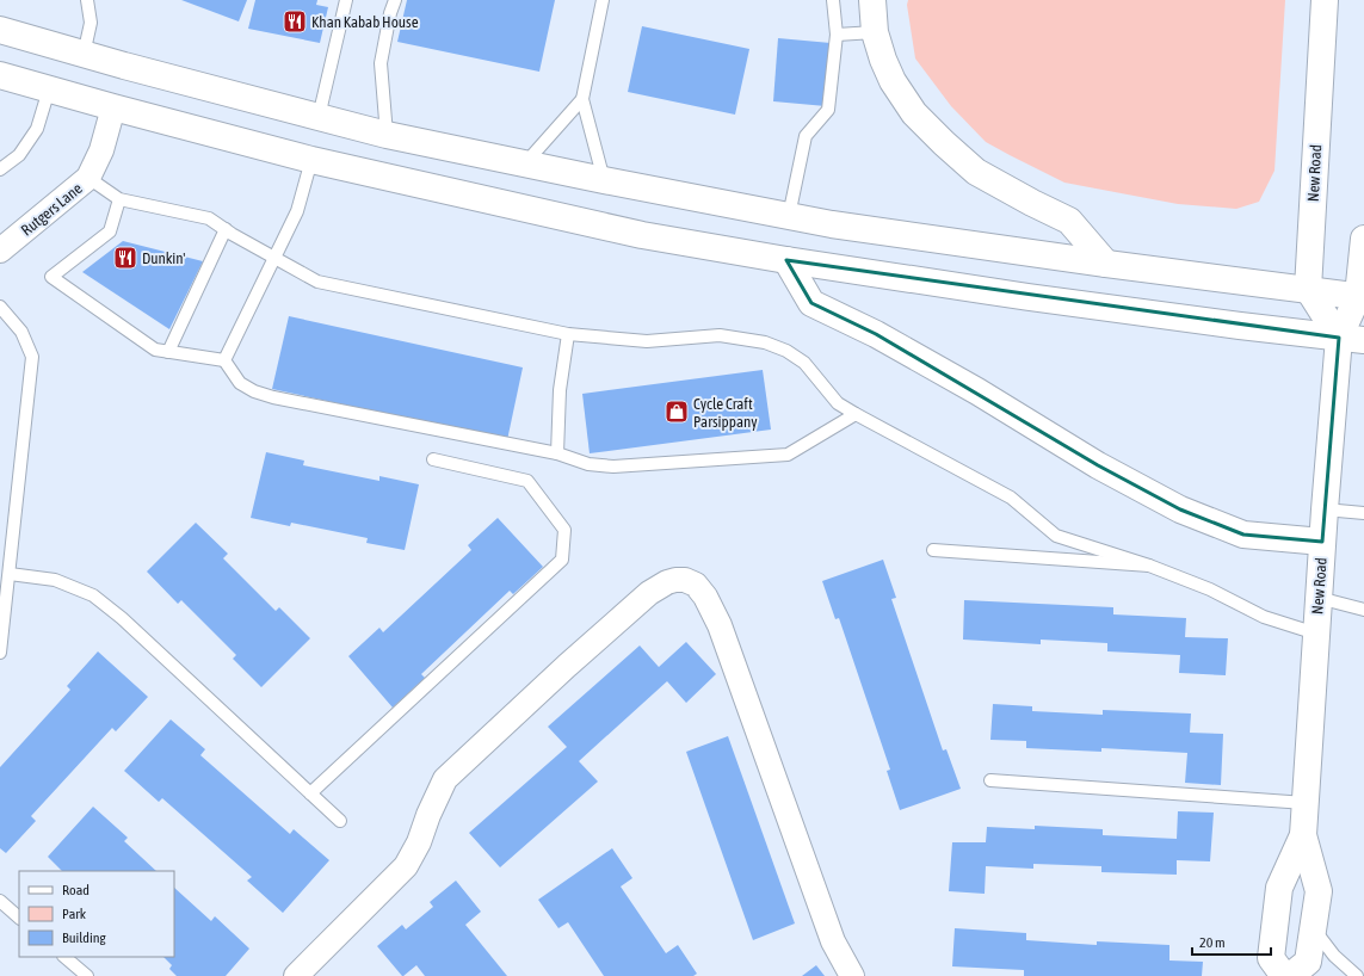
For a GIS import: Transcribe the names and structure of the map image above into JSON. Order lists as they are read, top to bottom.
{
  "streets": {
    "main road": ["New Road"],
    "street": ["Rutgers Lane"]
  },
  "places": {
    "restaurant": ["Khan Kabab House", "Dunkin'"],
    "shop": ["Cycle Craft Parsippany"]
  },
  "legend": ["Road", "Park", "Building"],
  "scale_bar": "20 m"
}
